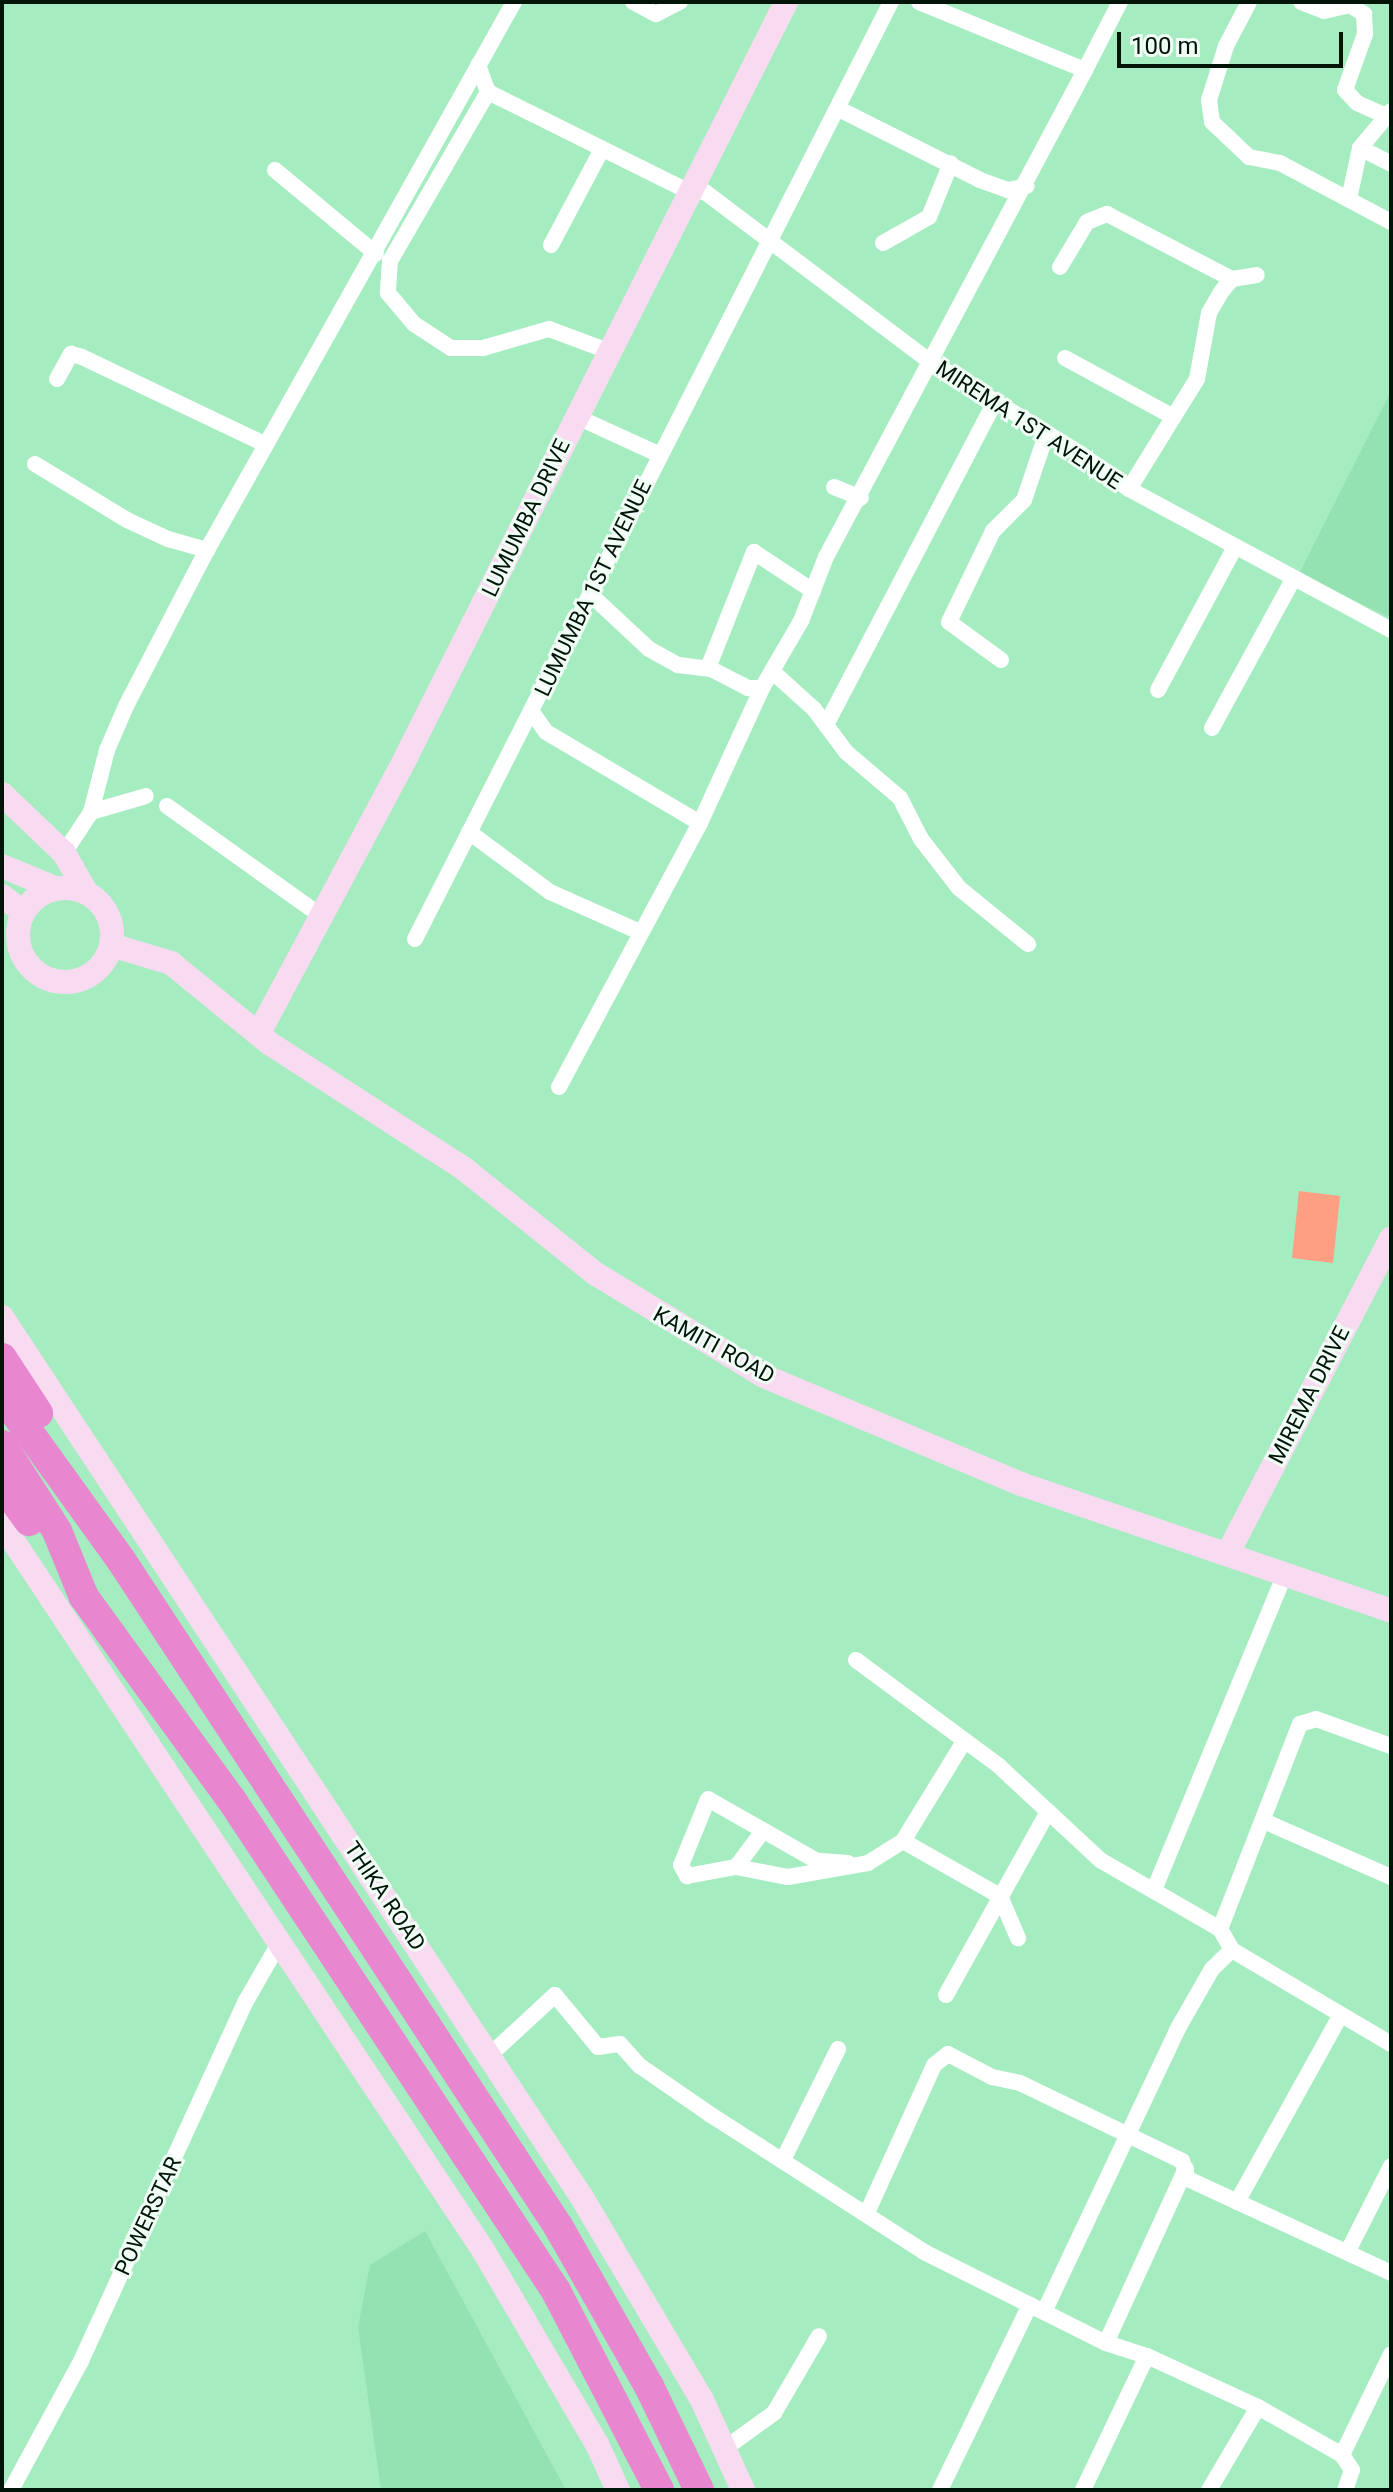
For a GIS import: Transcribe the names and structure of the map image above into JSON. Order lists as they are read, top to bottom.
{
  "streets": {
    "highway": ["THIKA ROAD"],
    "main road": ["LUMUMBA DRIVE", "KAMITI ROAD", "MIREMA DRIVE"],
    "street": ["MIREMA 1ST AVENUE", "LUMUMBA 1ST AVENUE", "POWERSTAR"]
  },
  "crossings": [
    ["MIREMA 1ST AVENUE", "LUMUMBA DRIVE"],
    ["MIREMA 1ST AVENUE", "LUMUMBA 1ST AVENUE"],
    ["LUMUMBA DRIVE", "KAMITI ROAD"],
    ["KAMITI ROAD", "MIREMA DRIVE"]
  ],
  "scale_bar": "100 m"
}
